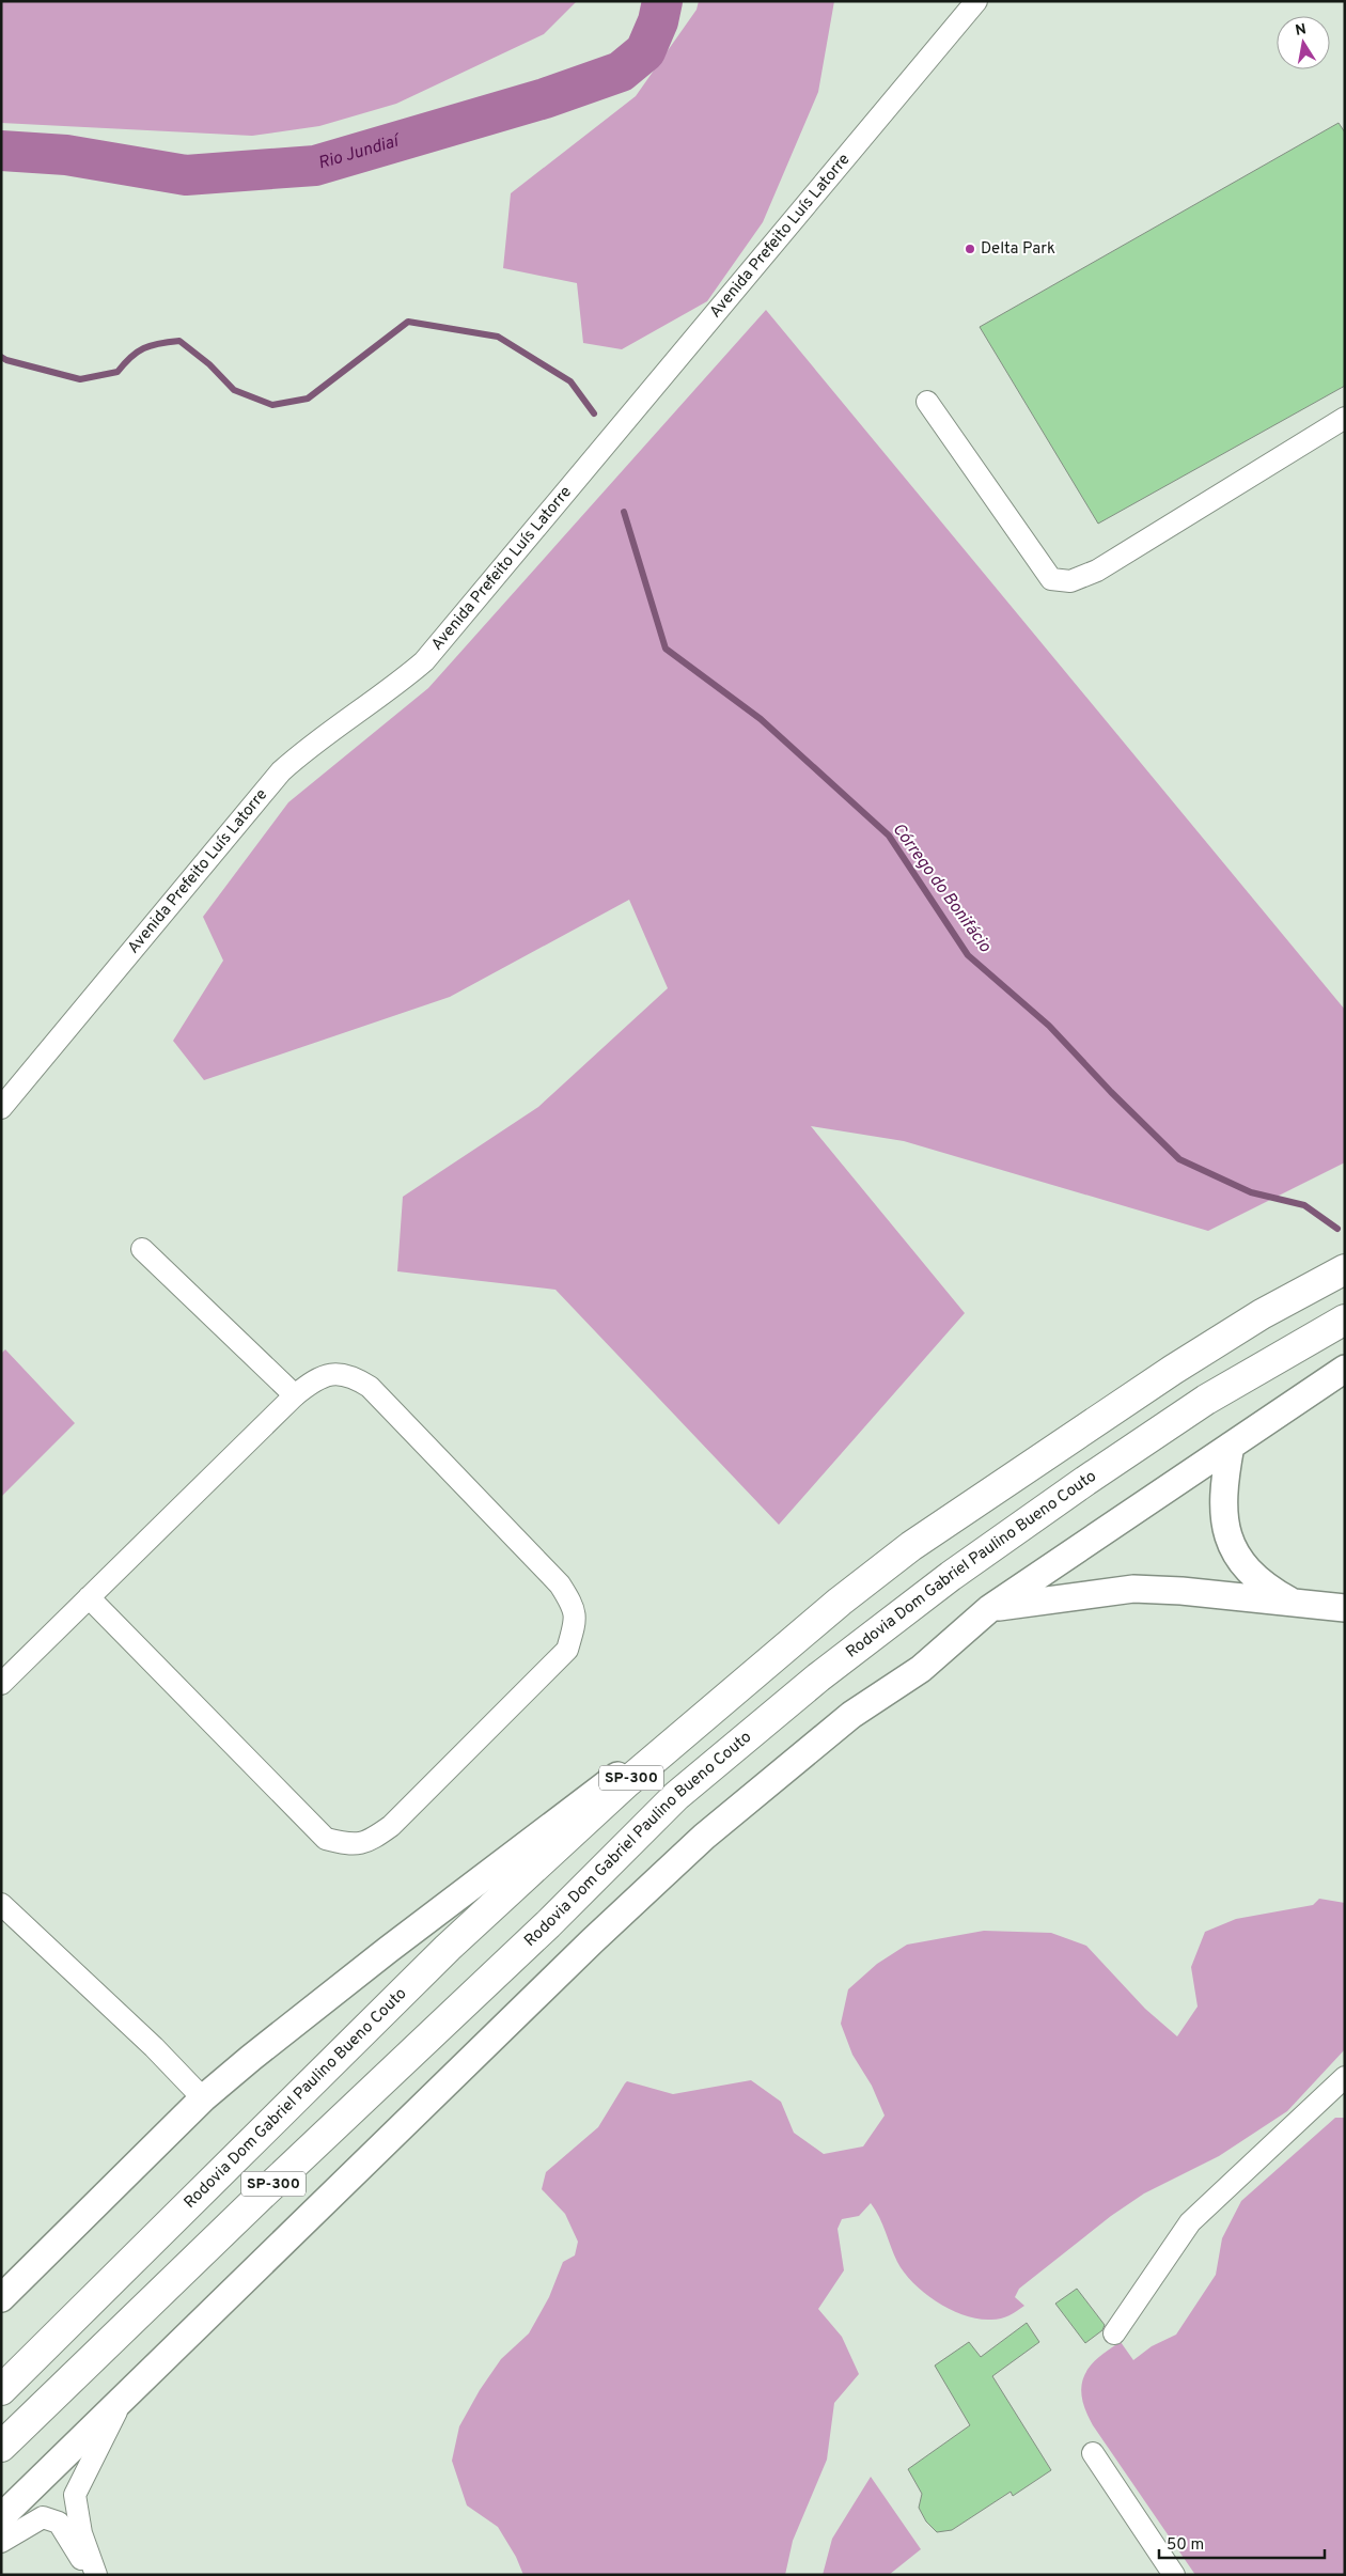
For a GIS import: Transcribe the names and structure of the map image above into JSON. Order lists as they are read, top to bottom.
{
  "streets": {
    "highway": ["Rodovia Dom Gabriel Paulino Bueno Couto", "SP-300"],
    "street": ["Avenida Prefeito Luís Latorre"]
  },
  "water": ["Rio Jundiaí", "Córrego do Bonifácio"],
  "places": ["Delta Park"],
  "scale_bar": "50 m",
  "north": "top"
}
